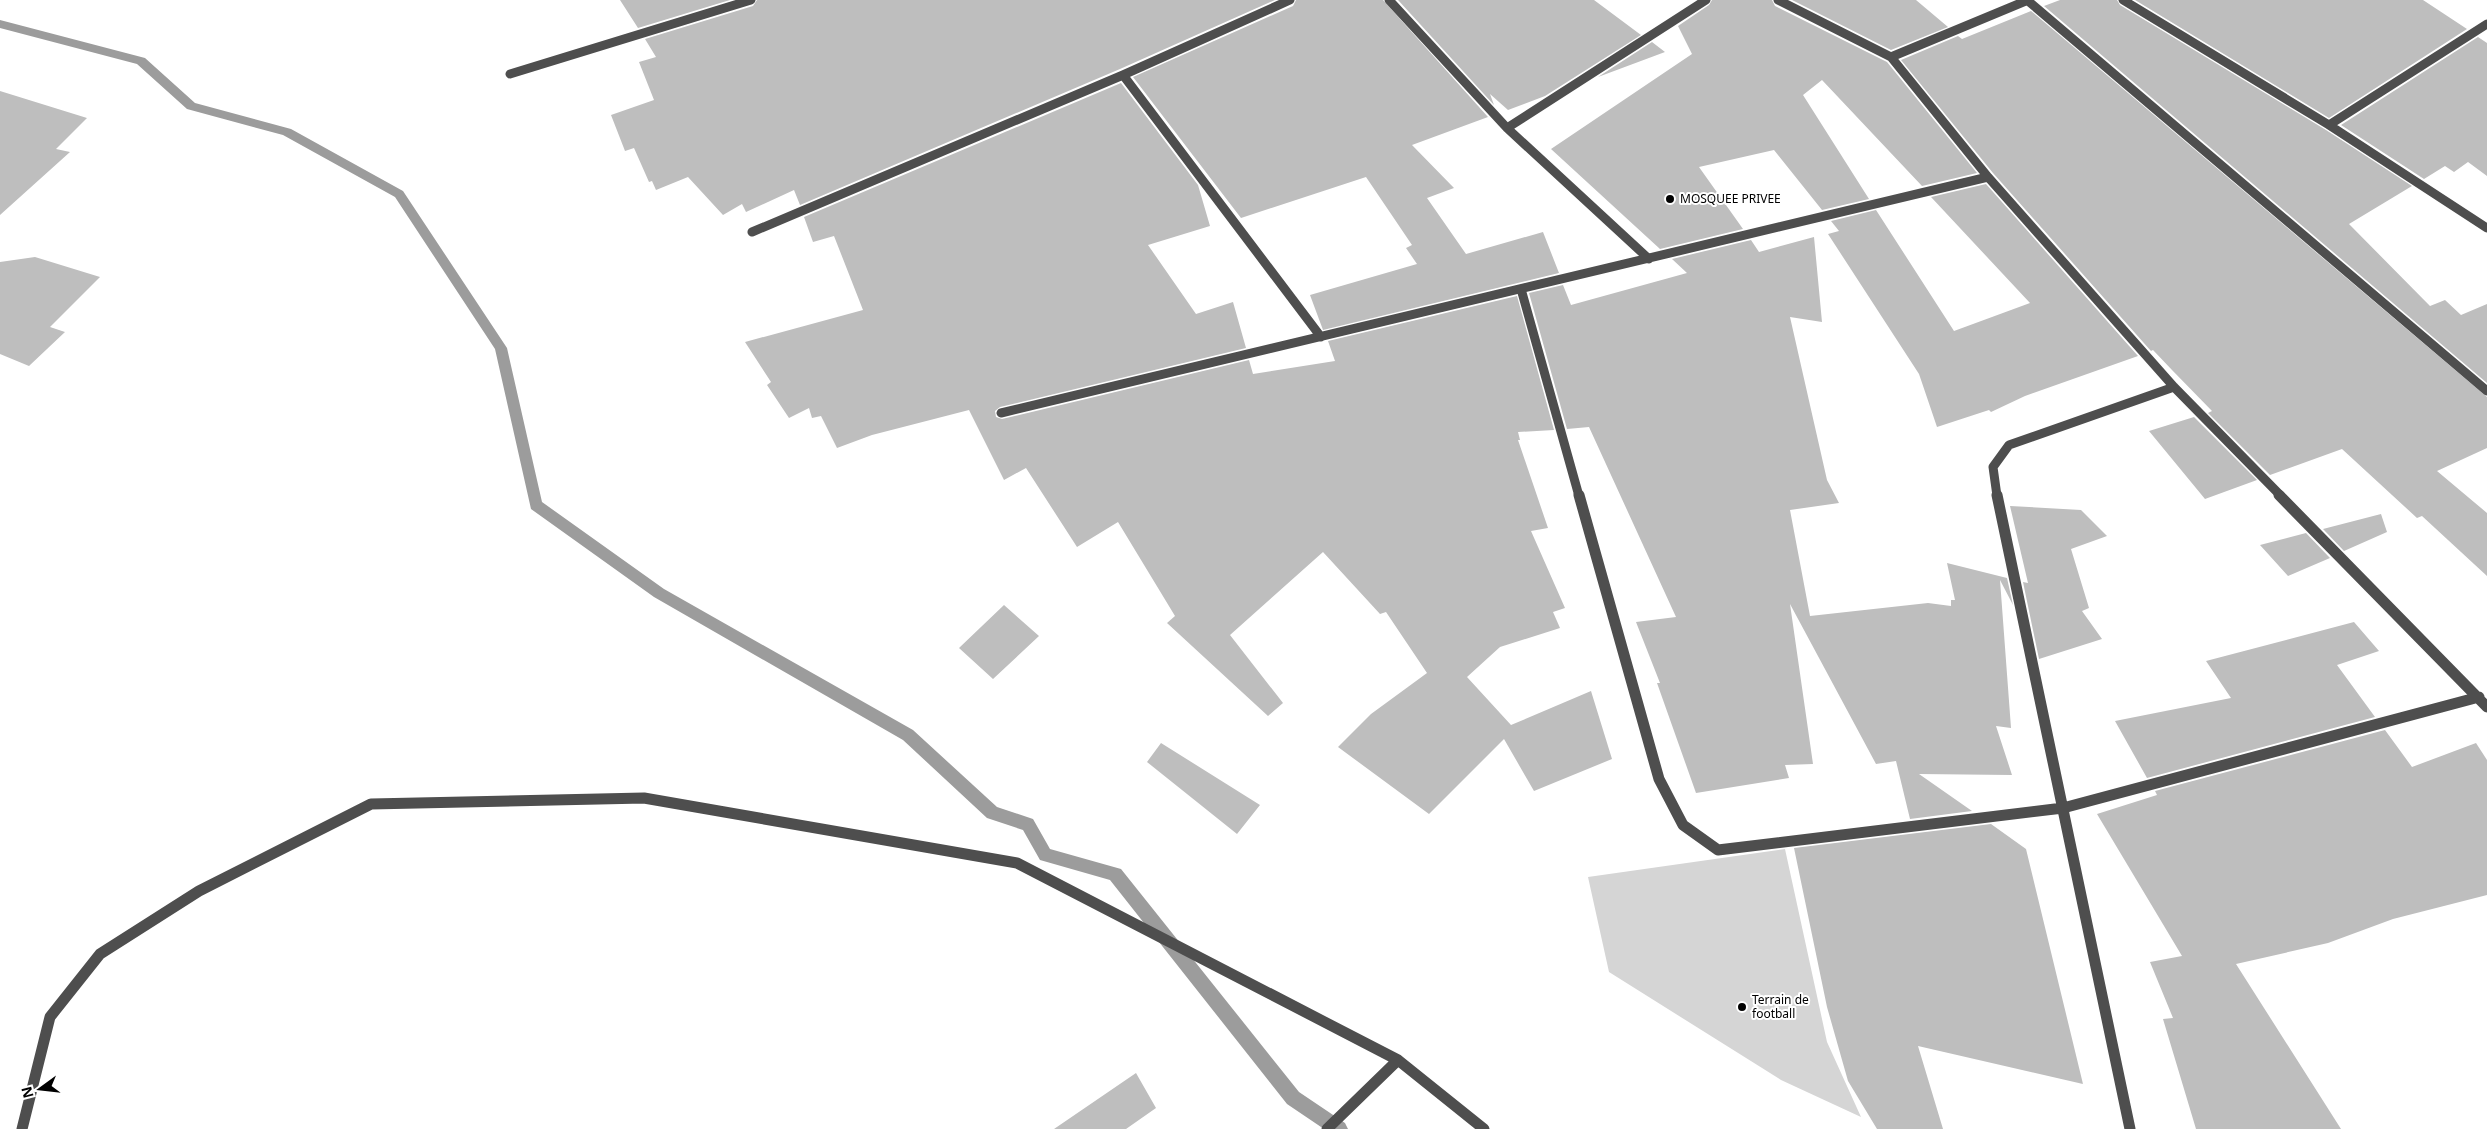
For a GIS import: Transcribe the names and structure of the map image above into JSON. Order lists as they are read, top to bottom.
{
  "places": ["MOSQUEE PRIVEE", "Terrain de football"],
  "north": "left"
}
